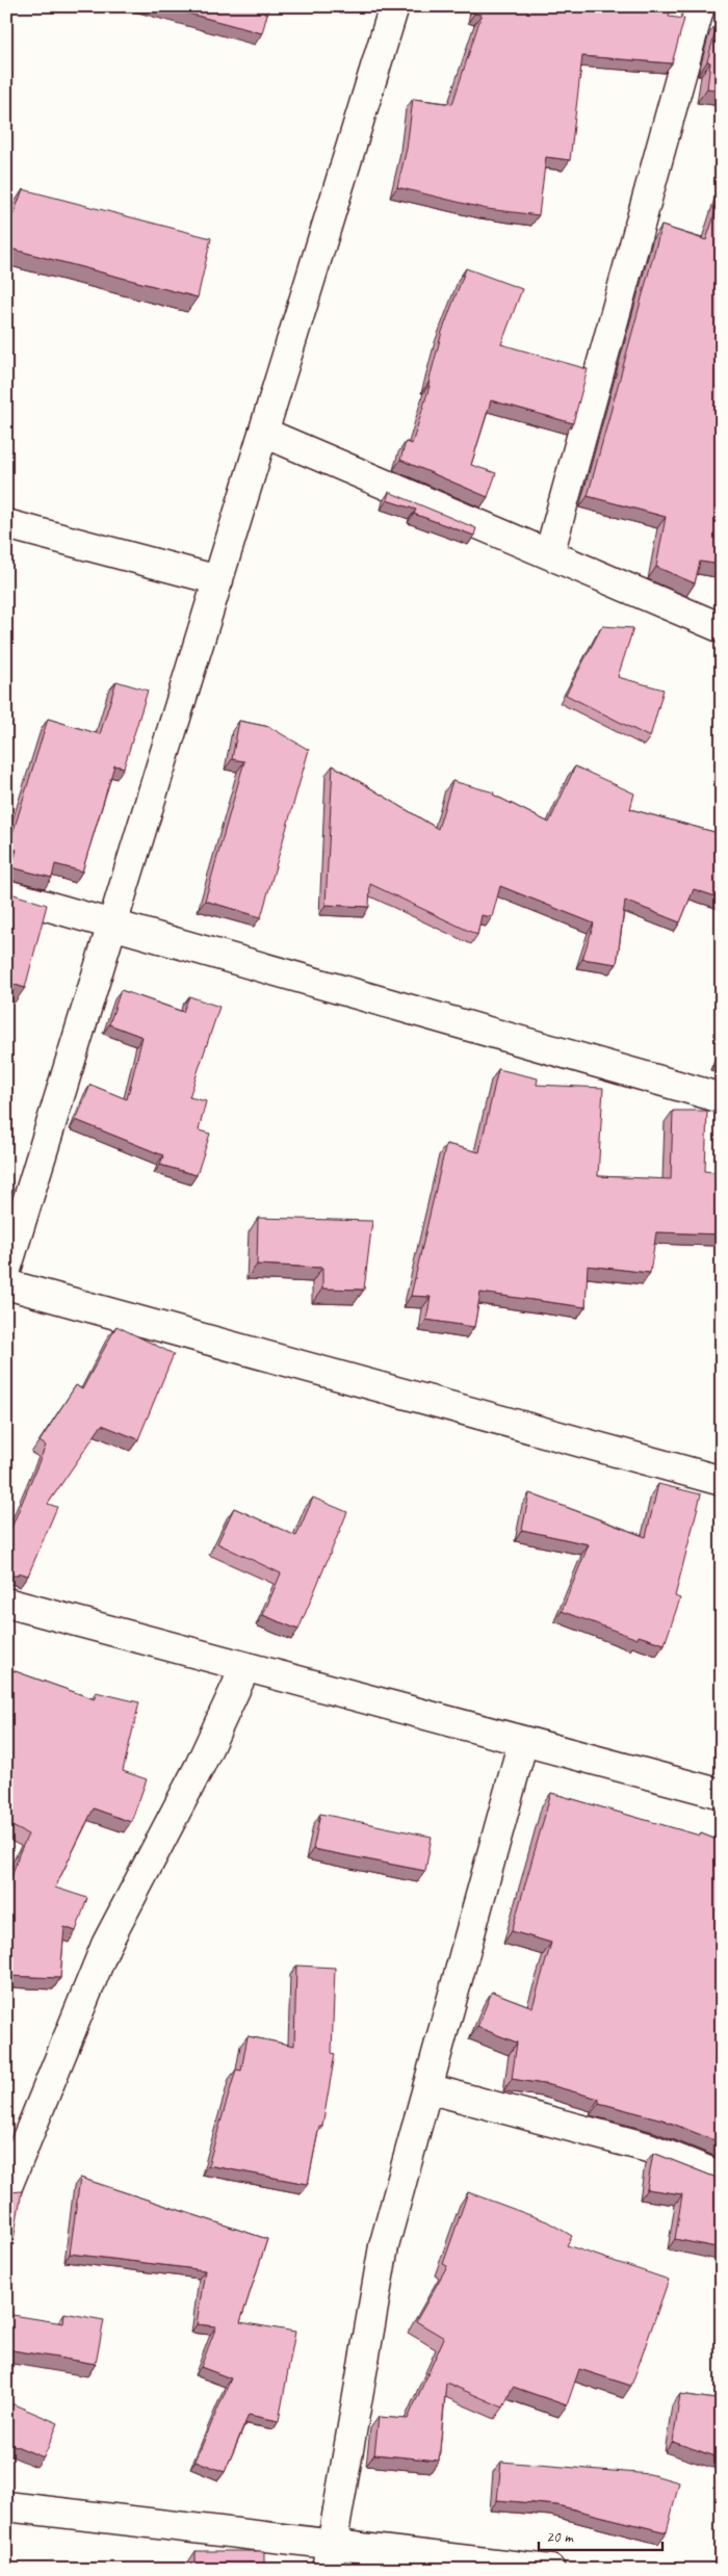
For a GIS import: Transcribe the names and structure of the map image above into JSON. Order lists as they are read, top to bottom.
{
  "scale_bar": "20 m"
}
